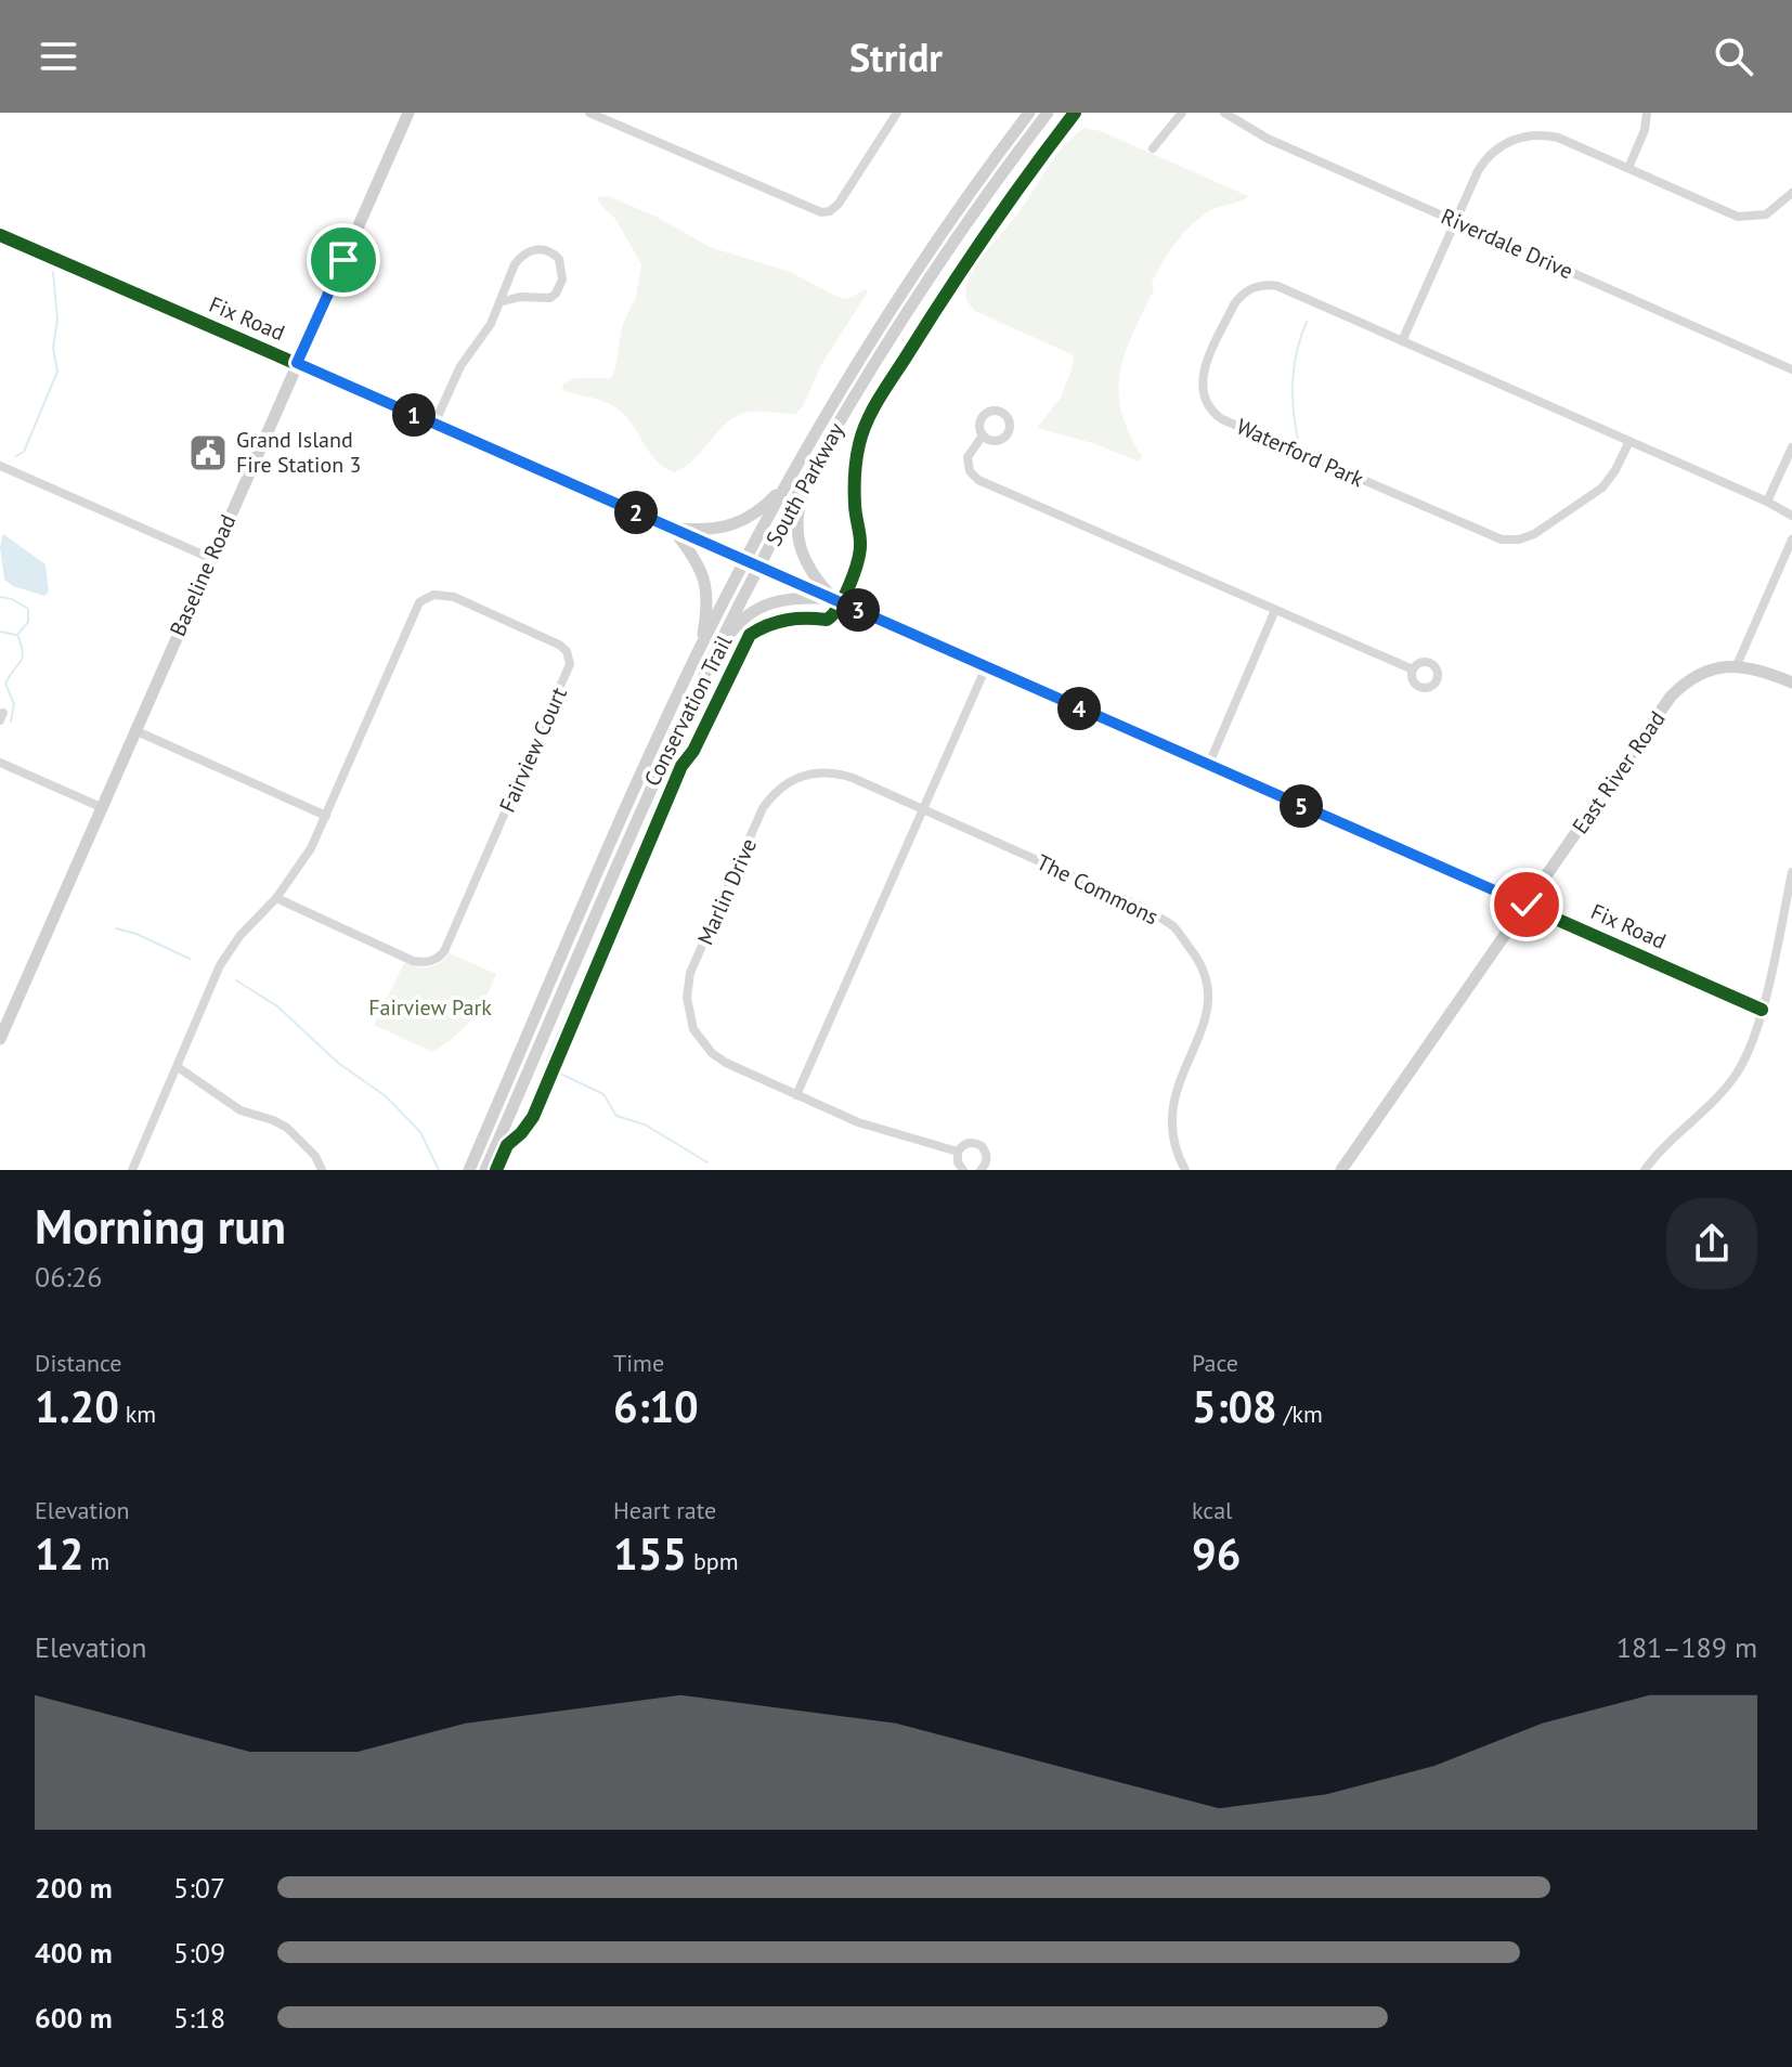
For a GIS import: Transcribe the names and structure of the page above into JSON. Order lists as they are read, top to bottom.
{
  "streets": {
    "main road": [
      "Fix Road",
      "South Parkway",
      "Baseline Road",
      "East River Road"
    ],
    "street": [
      "Riverdale Drive",
      "Waterford Park",
      "Fairview Court",
      "The Commons",
      "Marlin Drive"
    ],
    "cycle path": ["Conservation Trail"]
  },
  "crossings": [
    ["Fix Road", "South Parkway"],
    ["Fix Road", "Baseline Road"],
    ["Fix Road", "East River Road"],
    ["The Commons", "Marlin Drive"]
  ],
  "parks": ["Fairview Park"],
  "places": {
    "public building": ["Grand Island Fire Station 3"]
  },
  "page": {
    "header": "Stridr",
    "pins": [
      "1",
      "2",
      "3",
      "4",
      "5"
    ],
    "heading": ["Morning run", "06:26"],
    "stats": [
      ["Distance", "1.20 km"],
      ["Time", "6:10"],
      ["Pace", "5:08 /km"],
      ["Elevation", "12 m"],
      ["Heart rate", "155 bpm"],
      ["kcal", "96"]
    ],
    "chart": ["Elevation", "181–189 m"],
    "list": [
      {
        "name": "200 m",
        "note": "5:07"
      },
      {
        "name": "400 m",
        "note": "5:09"
      },
      {
        "name": "600 m",
        "note": "5:18"
      }
    ]
  }
}
